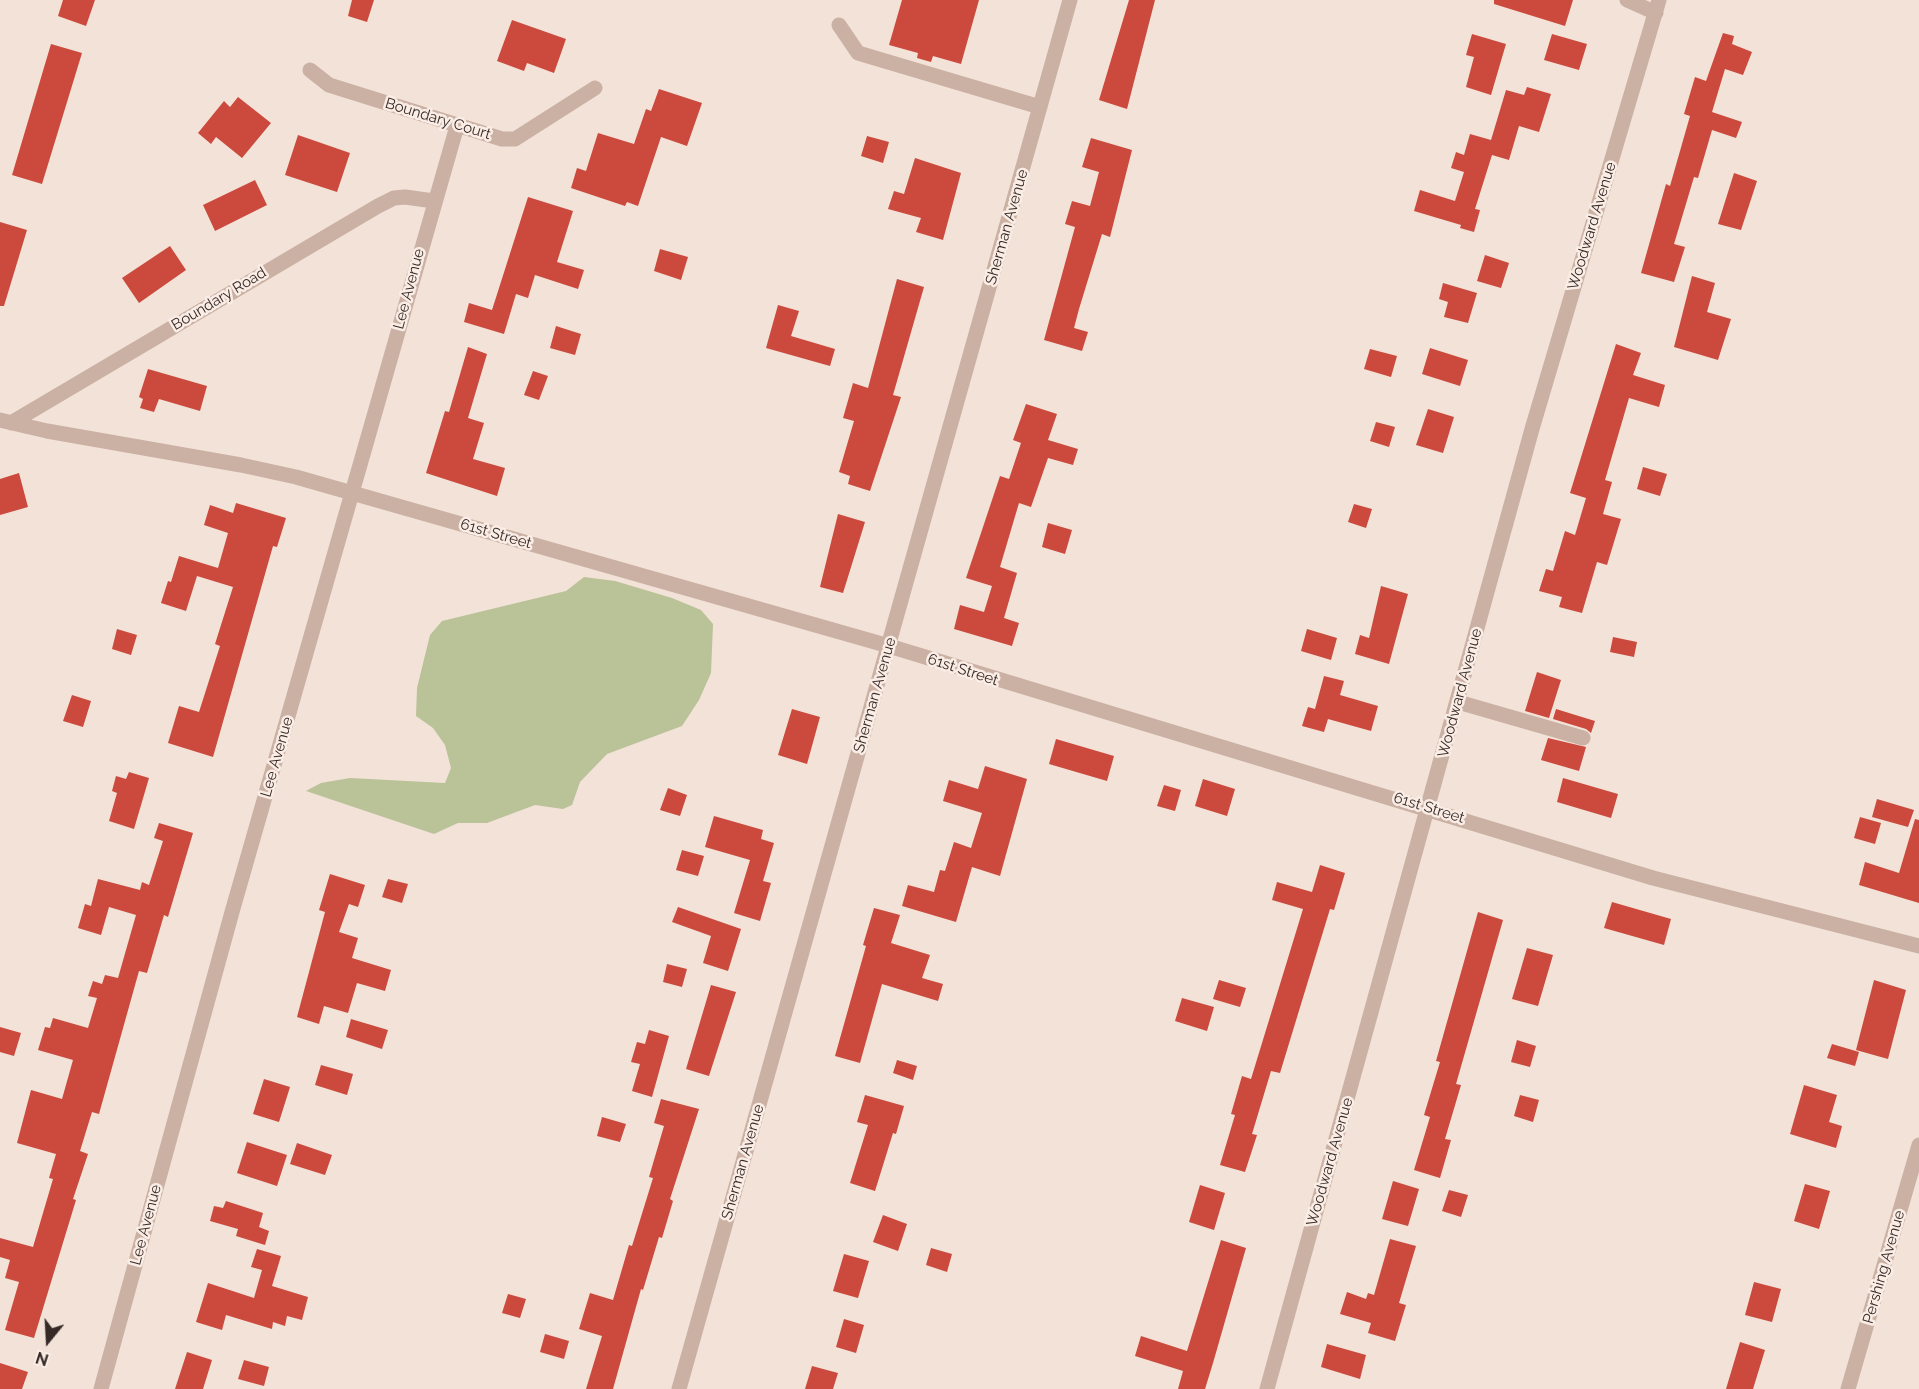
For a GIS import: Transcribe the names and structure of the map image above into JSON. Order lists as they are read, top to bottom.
{
  "streets": {
    "street": [
      "Boundary Court",
      "Woodward Avenue",
      "Sherman Avenue",
      "Lee Avenue",
      "Boundary Road",
      "61st Street",
      "Pershing Avenue"
    ]
  },
  "crossings": [
    ["Boundary Court", "Lee Avenue"],
    ["Woodward Avenue", "61st Street"],
    ["Sherman Avenue", "61st Street"],
    ["Lee Avenue", "Boundary Road"],
    ["Lee Avenue", "61st Street"],
    ["Boundary Road", "61st Street"]
  ],
  "north": "bottom"
}
